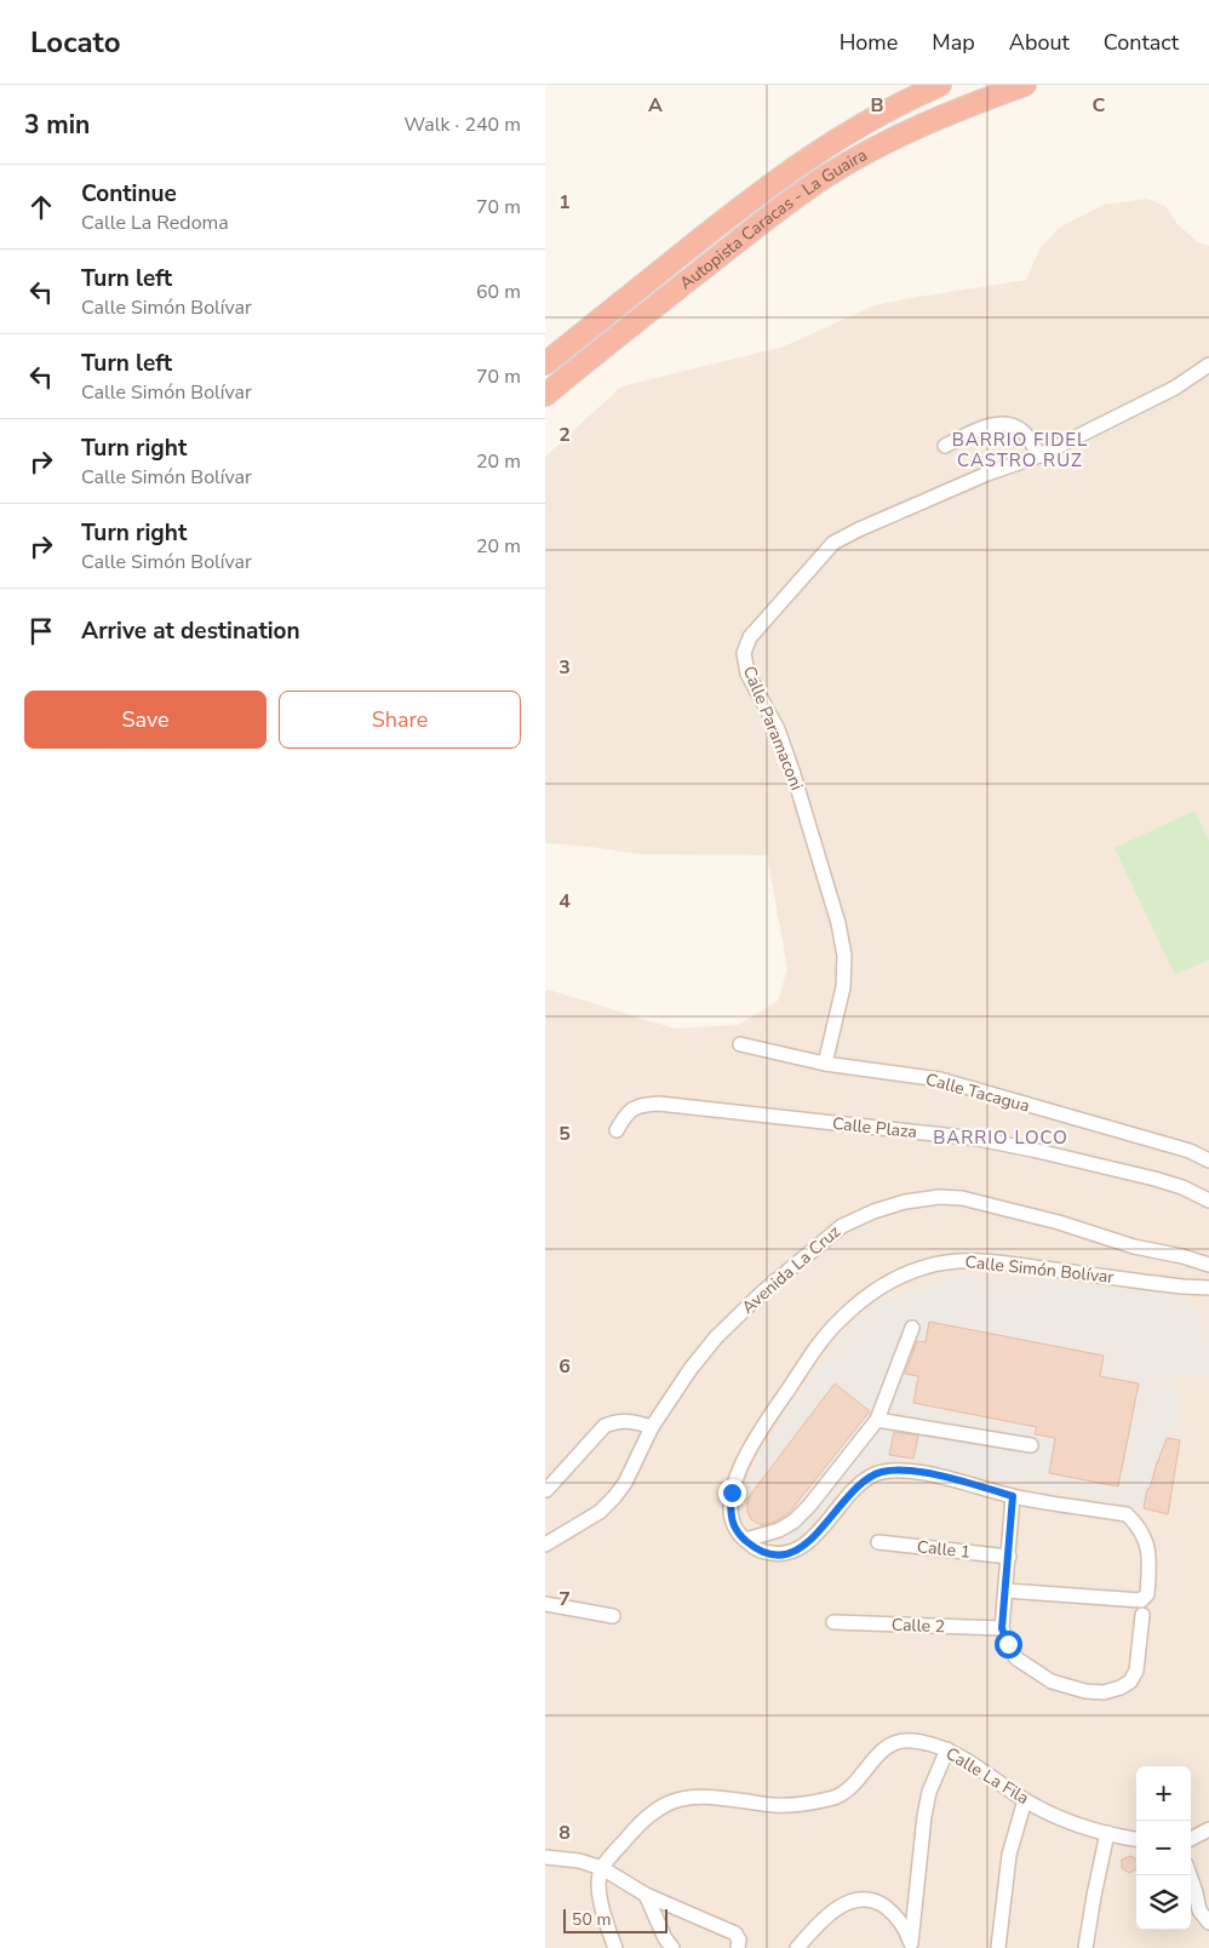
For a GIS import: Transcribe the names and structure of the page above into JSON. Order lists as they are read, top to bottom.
{
  "streets": {
    "highway": ["Autopista Caracas - La Guaira"],
    "street": [
      "Calle Paramaconi",
      "Calle Tacagua",
      "Calle Plaza",
      "Avenida La Cruz",
      "Calle Simón Bolívar",
      "Calle 1",
      "Calle 2",
      "Calle La Fila"
    ]
  },
  "crossings": [
    ["Calle Paramaconi", "Calle Tacagua"]
  ],
  "districts": ["BARRIO FIDEL CASTRO RUZ", "BARRIO LOCO"],
  "scale_bar": "50 m",
  "page": {
    "header": "Locato",
    "nav": [
      "Home",
      "Map",
      "About",
      "Contact"
    ],
    "heading": ["3 min", "Walk · 240 m"],
    "list": [
      ["Continue", "Calle La Redoma", "70 m"],
      ["Turn left", "Calle Simón Bolívar", "60 m"],
      ["Turn left", "Calle Simón Bolívar", "70 m"],
      ["Turn right", "Calle Simón Bolívar", "20 m"],
      ["Turn right", "Calle Simón Bolívar", "20 m"],
      "Arrive at destination"
    ],
    "buttons": ["Save", "Share"],
    "map_buttons": ["+", "−"],
    "scale": "50 m"
  },
  "grid": {
    "columns": ["A", "B", "C"],
    "rows": [
      "1",
      "2",
      "3",
      "4",
      "5",
      "6",
      "7",
      "8"
    ]
  }
}
